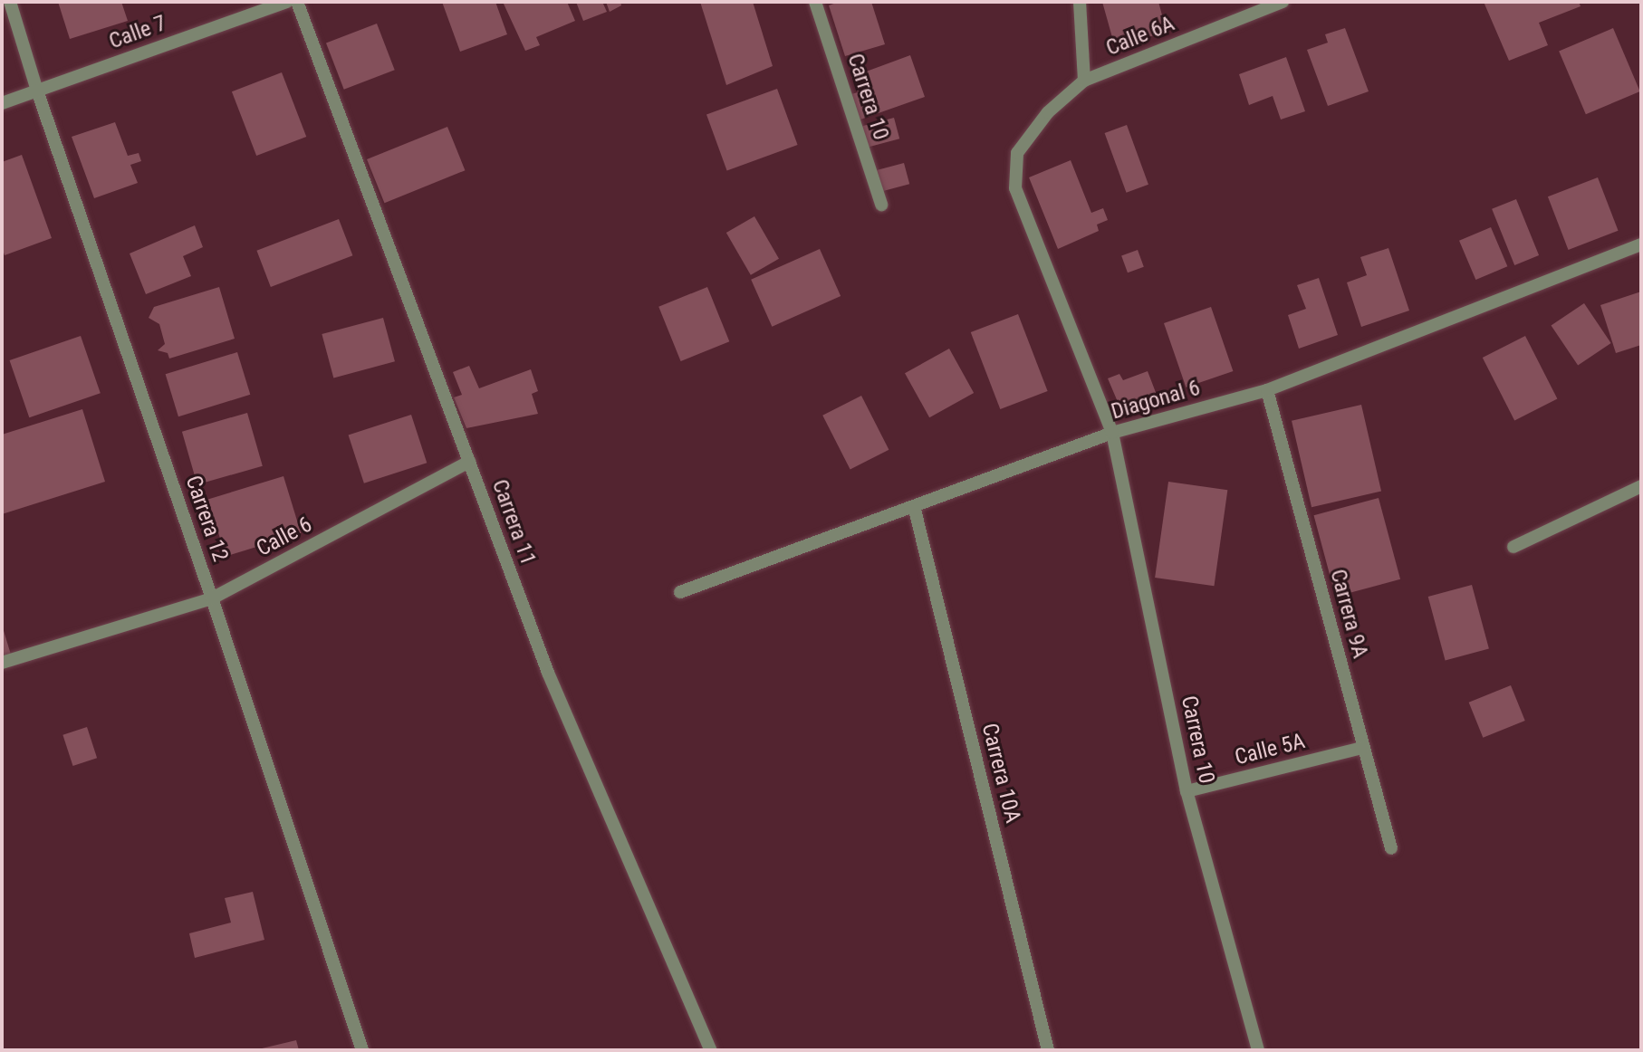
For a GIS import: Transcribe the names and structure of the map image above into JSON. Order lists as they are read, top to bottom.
{
  "streets": {
    "street": [
      "Calle 7",
      "Calle 6A",
      "Carrera 10",
      "Diagonal 6",
      "Carrera 12",
      "Carrera 11",
      "Calle 6",
      "Carrera 9A",
      "Calle 5A",
      "Carrera 10A"
    ]
  },
  "crossings": [
    ["Calle 7", "Carrera 12"],
    ["Carrera 10", "Diagonal 6"],
    ["Carrera 10", "Calle 5A"],
    ["Diagonal 6", "Carrera 9A"],
    ["Diagonal 6", "Carrera 10A"],
    ["Carrera 12", "Calle 6"],
    ["Carrera 11", "Calle 6"],
    ["Carrera 9A", "Calle 5A"]
  ]
}
